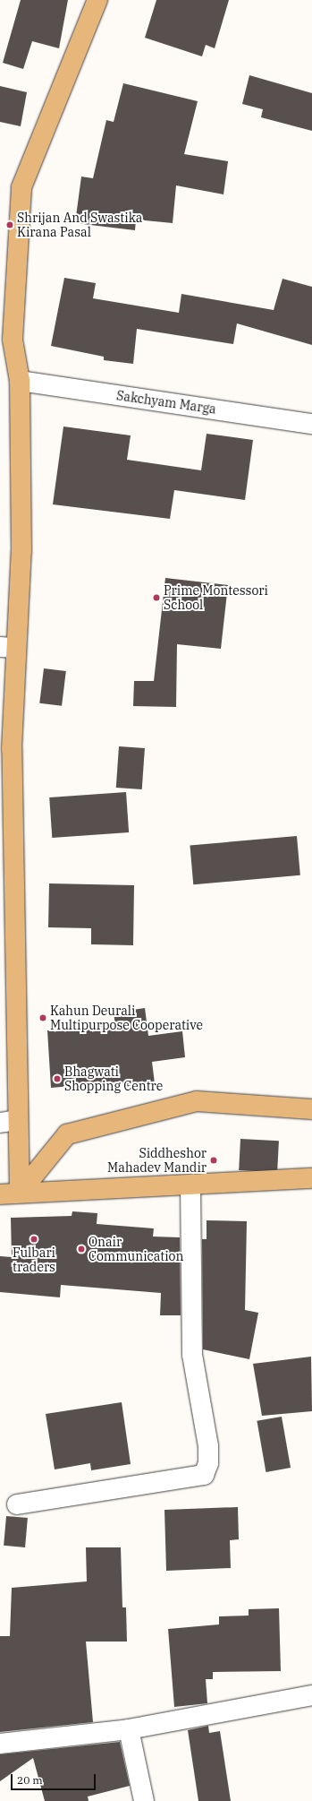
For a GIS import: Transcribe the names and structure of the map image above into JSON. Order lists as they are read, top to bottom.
{
  "streets": {
    "street": ["Sakchyam Marga"]
  },
  "places": [
    "Shrijan And Swastika Kirana Pasal",
    "Prime Montessori School",
    "Kahun Deurali Multipurpose Cooperative",
    "Bhagwati Shopping Centre",
    "Siddheshor Mahadev Mandir",
    "Fulbari traders",
    "Onair Communication"
  ],
  "scale_bar": "20 m"
}
